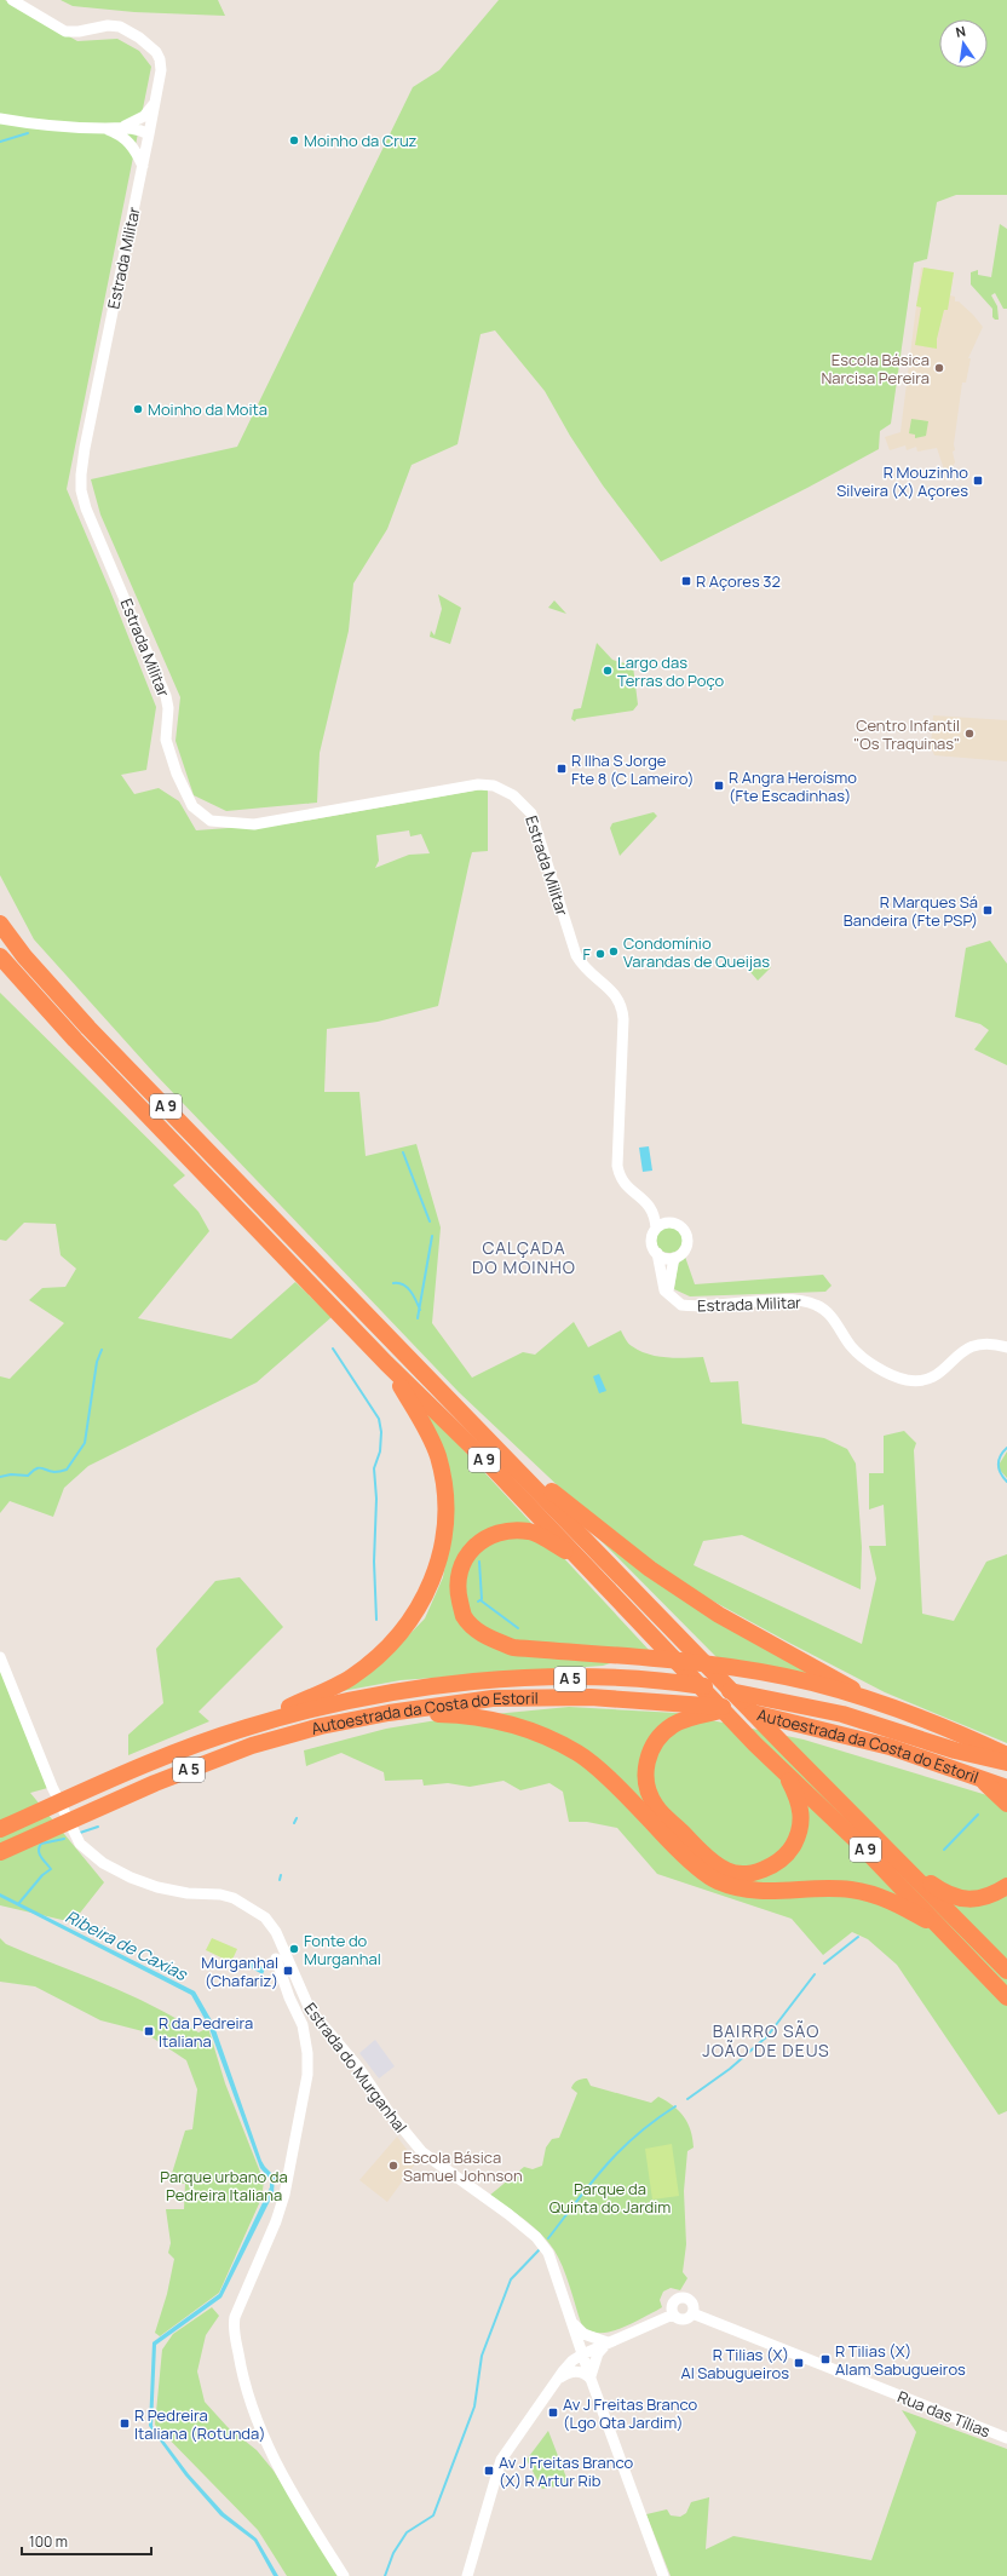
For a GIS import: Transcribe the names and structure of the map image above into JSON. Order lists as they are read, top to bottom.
{
  "streets": {
    "highway": ["A 9", "A 5", "Autoestrada da Costa do Estoril"],
    "street": ["Estrada Militar", "Estrada do Murganhal", "Rua das Tílias"]
  },
  "districts": ["CALÇADA DO MOINHO", "BAIRRO SÃO JOÃO DE DEUS"],
  "water": ["Ribeira de Caxias"],
  "parks": ["Parque urbano da Pedreira Italiana", "Parque da Quinta do Jardim"],
  "places": {
    "other": [
      "Moinho da Cruz",
      "Escola Básica Narcisa Pereira",
      "Moinho da Moita",
      "Largo das Terras do Poço",
      "Centro Infantil \"Os Traquinas\"",
      "Condomínio Varandas de Queijas",
      "F",
      "Fonte do Murganhal",
      "Escola Básica Samuel Johnson"
    ],
    "transit": [
      "R Mouzinho Silveira (X) Açores",
      "R Açores 32",
      "R Ilha S Jorge Fte 8 (C Lameiro)",
      "R Angra Heroísmo (Fte Escadinhas)",
      "R Marques Sá Bandeira (Fte PSP)",
      "Murganhal (Chafariz)",
      "R da Pedreira Italiana",
      "R Tilias (X) Alam Sabugueiros",
      "R Tilias (X) Al Sabugueiros",
      "Av J Freitas Branco (Lgo Qta Jardim)",
      "R Pedreira Italiana (Rotunda)",
      "Av J Freitas Branco (X) R Artur Rib"
    ]
  },
  "scale_bar": "100 m",
  "north": "top"
}
